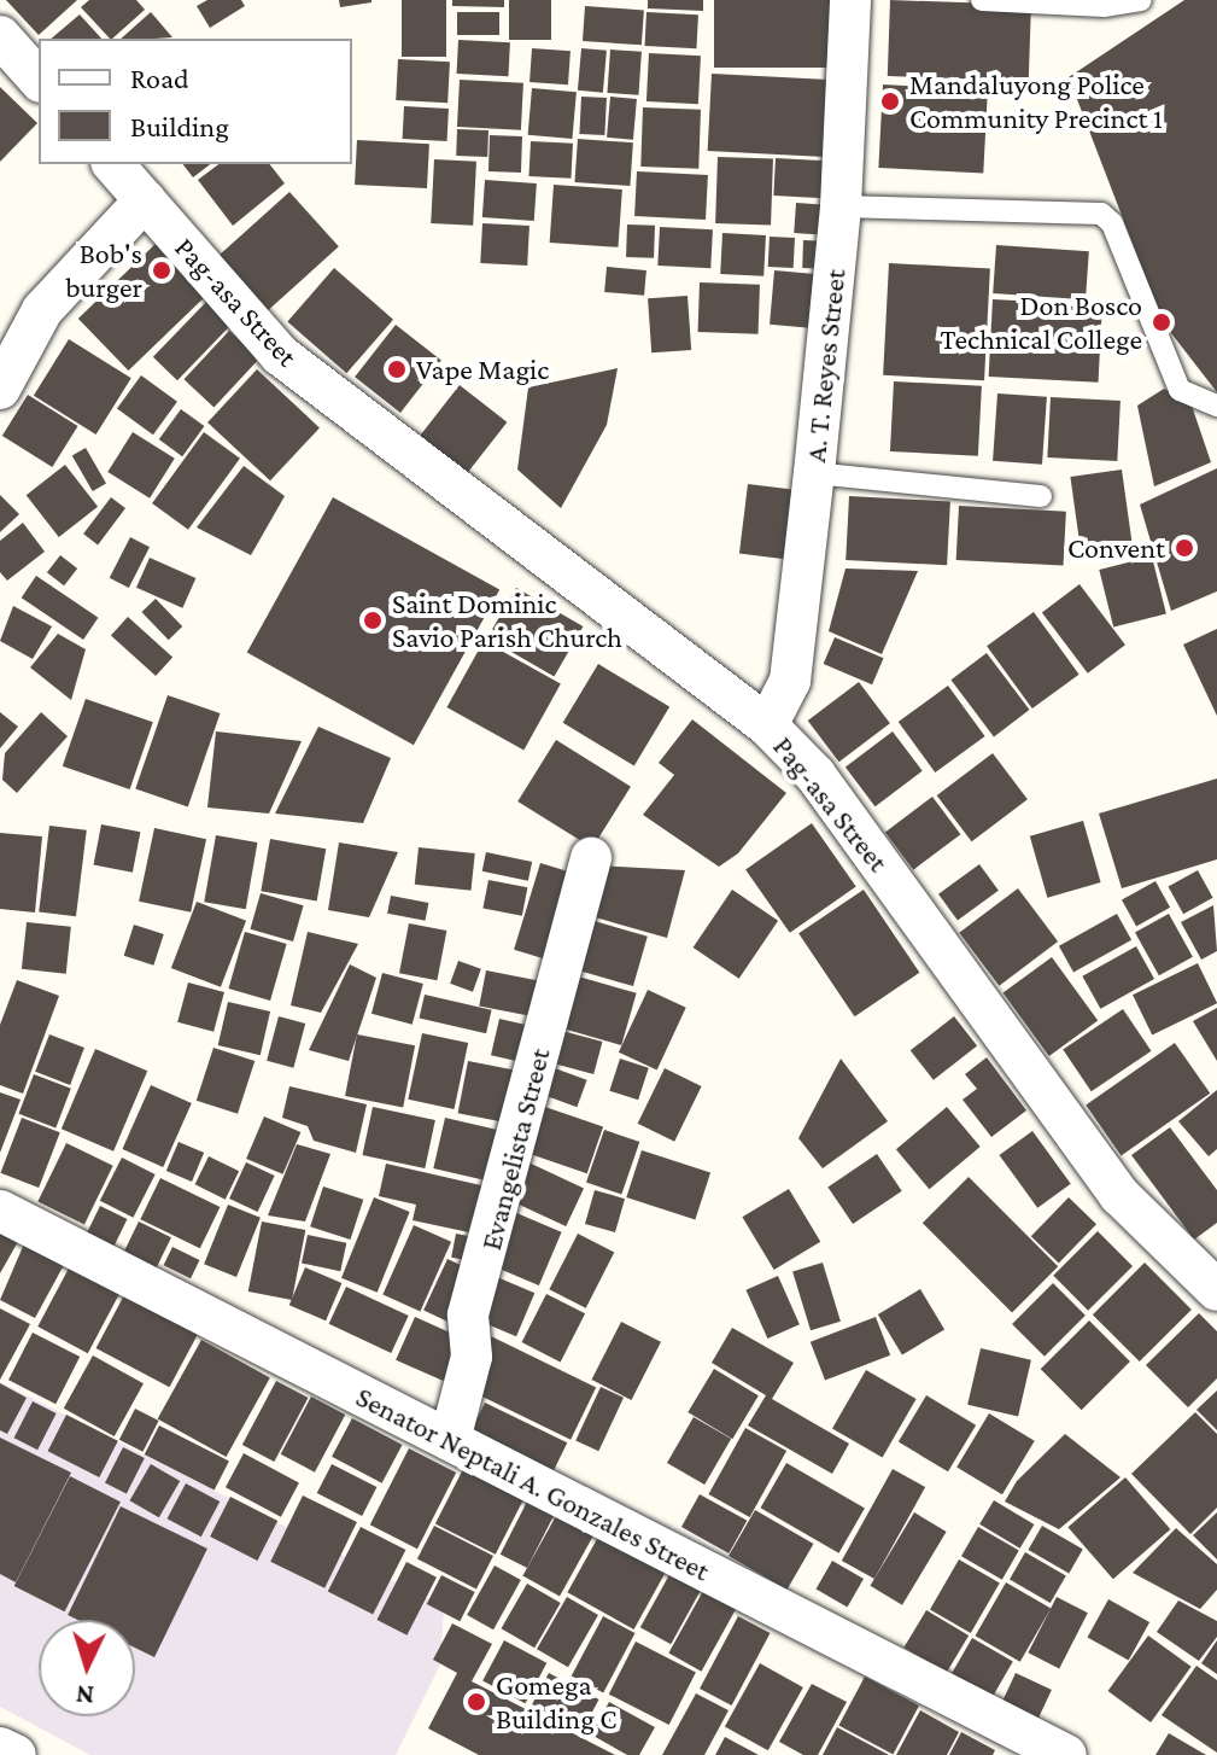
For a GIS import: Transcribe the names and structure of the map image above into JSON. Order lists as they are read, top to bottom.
{
  "streets": {
    "street": [
      "Pag-asa Street",
      "A. T. Reyes Street",
      "Evangelista Street",
      "Senator Neptali A. Gonzales Street"
    ]
  },
  "crossings": [
    ["Pag-asa Street", "A. T. Reyes Street"],
    ["Evangelista Street", "Senator Neptali A. Gonzales Street"]
  ],
  "places": [
    "Mandaluyong Police Community Precinct 1",
    "Bob's burger",
    "Don Bosco Technical College",
    "Vape Magic",
    "Convent",
    "Saint Dominic Savio Parish Church",
    "Gomega Building C"
  ],
  "legend": ["Road", "Building"],
  "north": "bottom"
}
